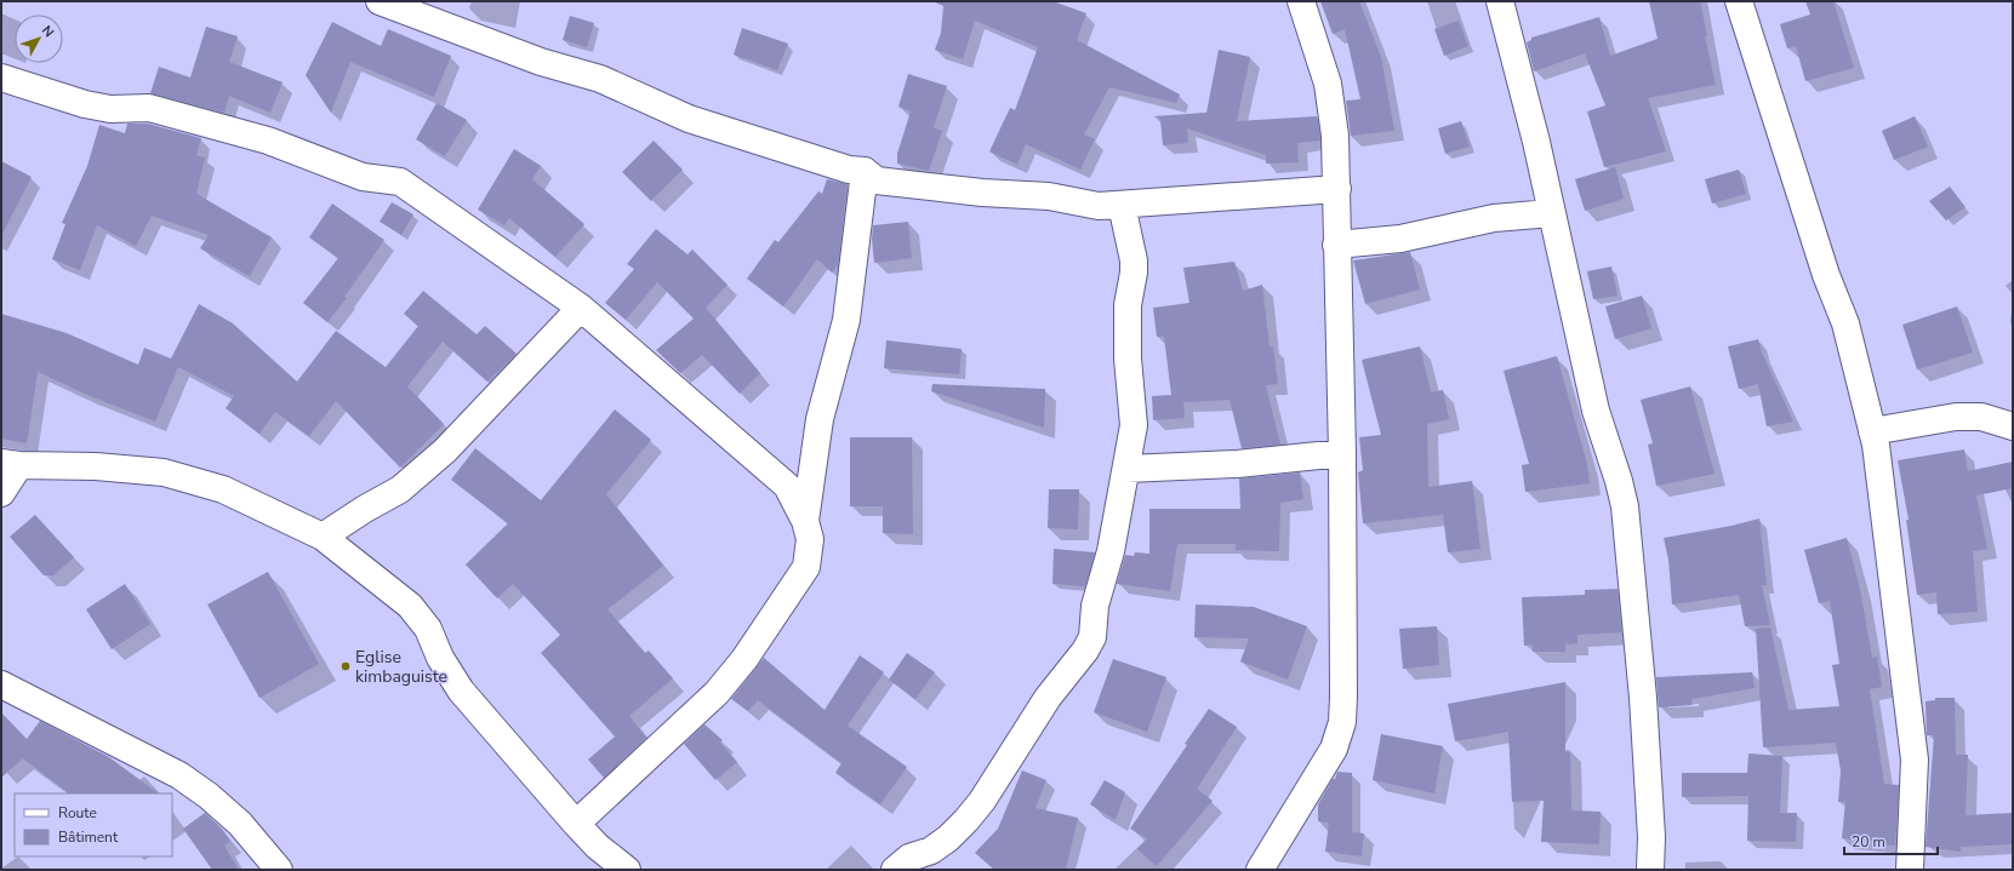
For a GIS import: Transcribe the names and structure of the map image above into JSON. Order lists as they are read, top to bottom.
{
  "places": ["Eglise kimbaguiste"],
  "legend": ["Route", "Bâtiment"],
  "scale_bar": "20 m",
  "north": "top right"
}
